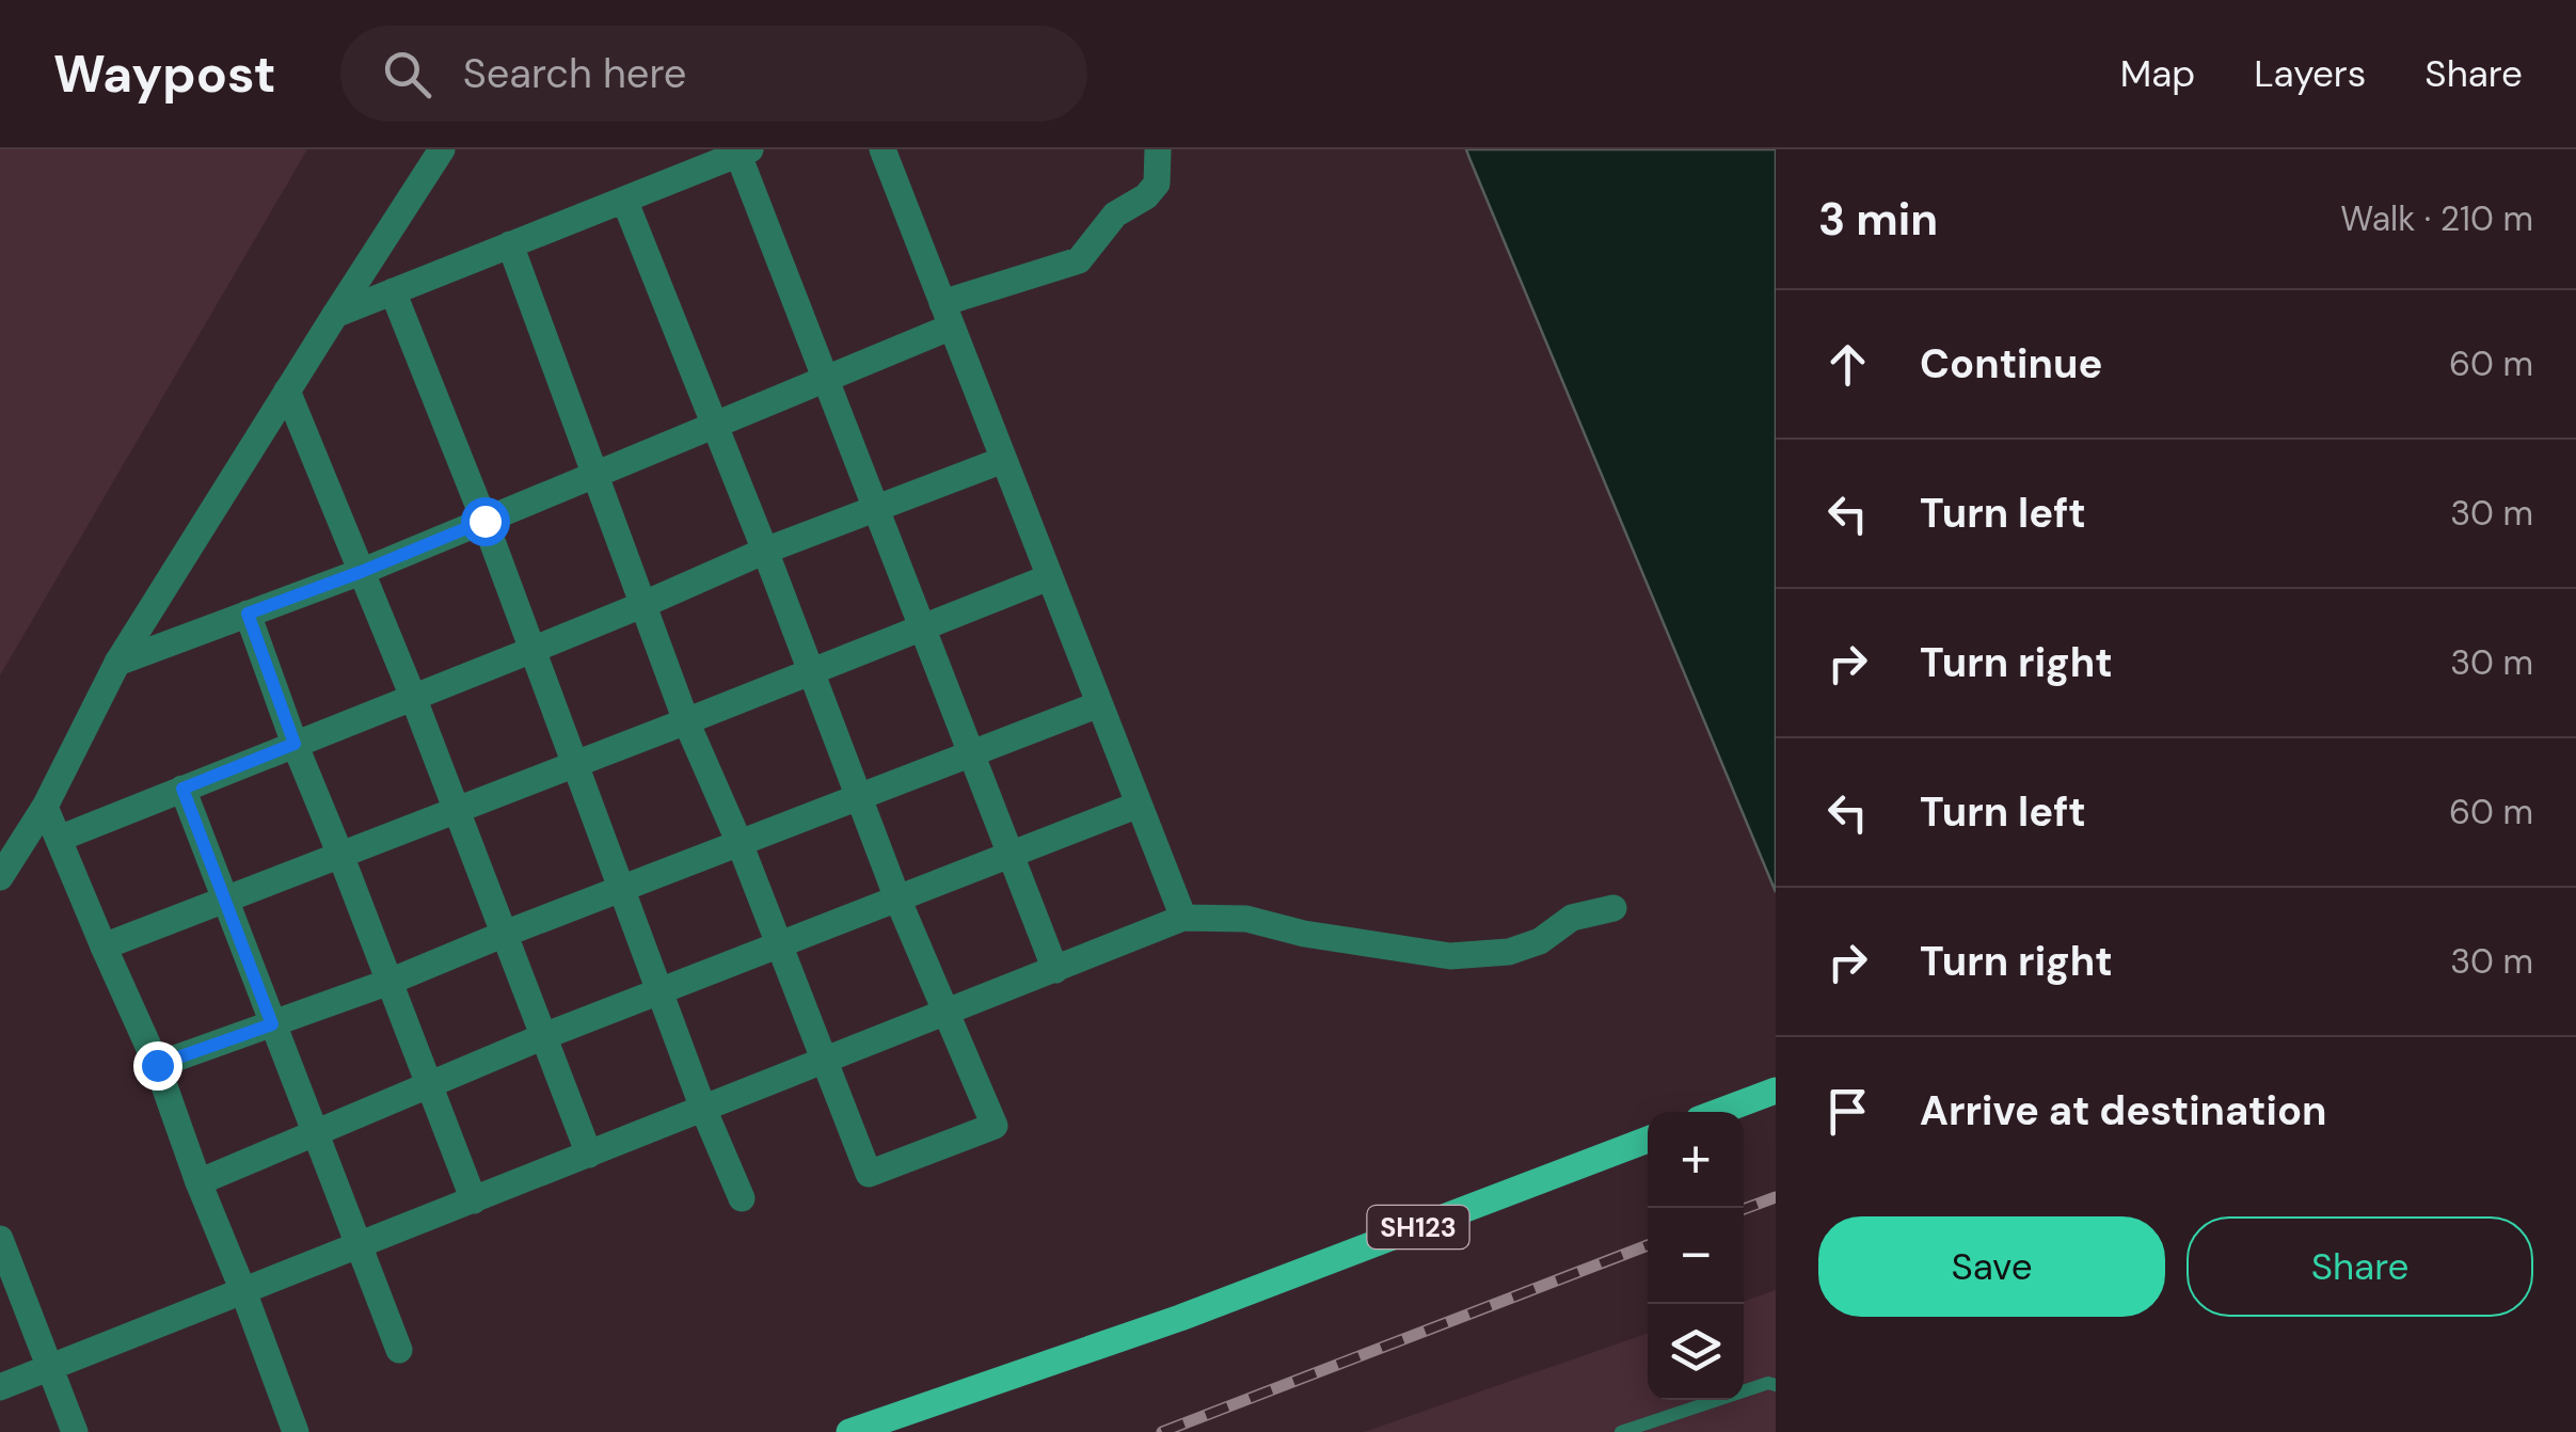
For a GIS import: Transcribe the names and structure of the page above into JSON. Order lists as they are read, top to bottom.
{
  "streets": {
    "main road": ["SH123"]
  },
  "page": {
    "header": "Waypost",
    "search": "Search here",
    "nav": ["Map", "Layers", "Share"],
    "heading": ["3 min", "Walk · 210 m"],
    "list": [
      ["Continue", "60 m"],
      ["Turn left", "30 m"],
      ["Turn right", "30 m"],
      ["Turn left", "60 m"],
      ["Turn right", "30 m"],
      "Arrive at destination"
    ],
    "map_buttons": ["+", "−"],
    "buttons": ["Save", "Share"]
  }
}
